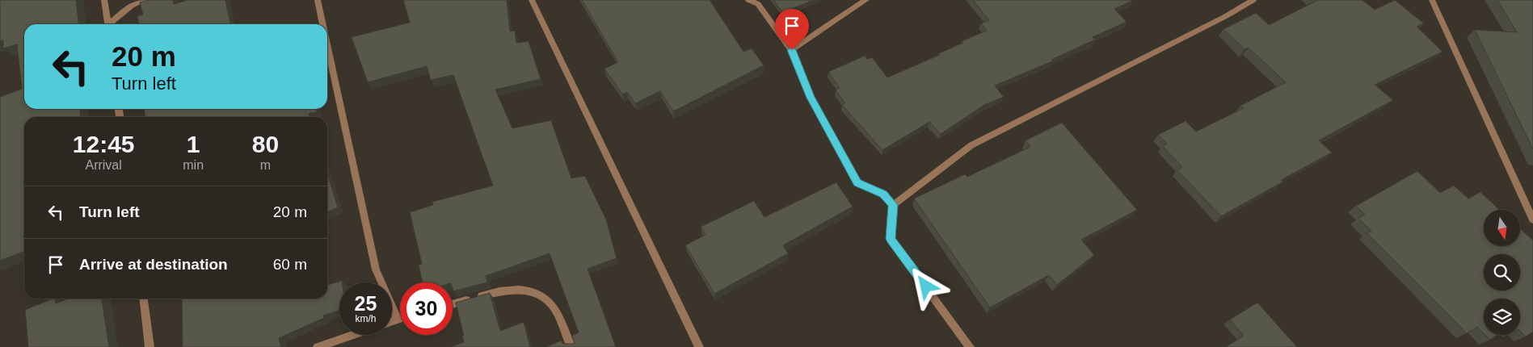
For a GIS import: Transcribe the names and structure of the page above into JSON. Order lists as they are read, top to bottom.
{
  "north": "bottom",
  "page": {
    "turn": ["20 m", "Turn left"],
    "eta": [
      "12:45",
      "Arrival",
      "1",
      "min",
      "80",
      "m"
    ],
    "list": [
      {
        "name": "Turn left",
        "value": "20 m"
      },
      {
        "name": "Arrive at destination",
        "value": "60 m"
      }
    ],
    "speed": "25 km/h",
    "limit": "30"
  }
}
